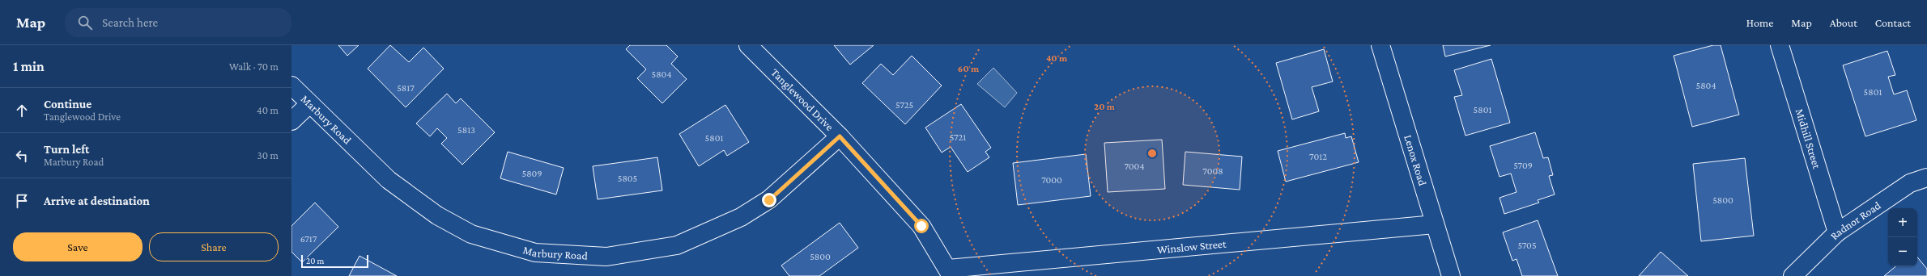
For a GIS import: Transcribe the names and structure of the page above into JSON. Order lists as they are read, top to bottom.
{
  "streets": {
    "street": [
      "Tanglewood Drive",
      "Marbury Road",
      "Midhill Street",
      "Lenox Road",
      "Radnor Road",
      "Winslow Street"
    ]
  },
  "crossings": [
    ["Tanglewood Drive", "Marbury Road"],
    ["Tanglewood Drive", "Winslow Street"],
    ["Midhill Street", "Radnor Road"],
    ["Lenox Road", "Winslow Street"]
  ],
  "house_numbers": [
    "5804",
    "5804",
    "5817",
    "5801",
    "5725",
    "5801",
    "5813",
    "5721",
    "5801",
    "7012",
    "5709",
    "7004",
    "7008",
    "5809",
    "5805",
    "7000",
    "5800",
    "6717",
    "5705",
    "5800"
  ],
  "scale_bar": "20 m",
  "page": {
    "header": "Map",
    "search": "Search here",
    "nav": [
      "Home",
      "Map",
      "About",
      "Contact"
    ],
    "heading": ["1 min", "Walk · 70 m"],
    "list": [
      ["Continue", "Tanglewood Drive", "40 m"],
      ["Turn left", "Marbury Road", "30 m"],
      "Arrive at destination"
    ],
    "map_buttons": ["+", "−"],
    "buttons": ["Save", "Share"],
    "scale": "20 m"
  },
  "rings": ["40 m", "60 m", "20 m"]
}
